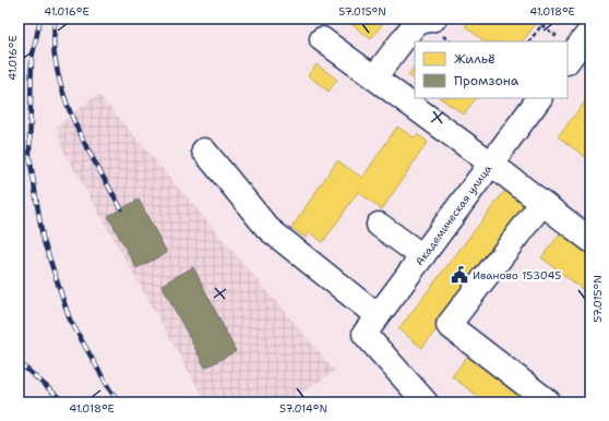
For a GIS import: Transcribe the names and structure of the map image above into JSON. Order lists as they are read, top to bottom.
{
  "streets": {
    "street": ["Академическая улица"]
  },
  "places": {
    "public building": ["Иваново 153045"]
  },
  "legend": ["Жильё", "Промзона"],
  "coordinates": [
    "41.016°E",
    "57.015°N",
    "41.018°E",
    "57.014°N"
  ]
}
